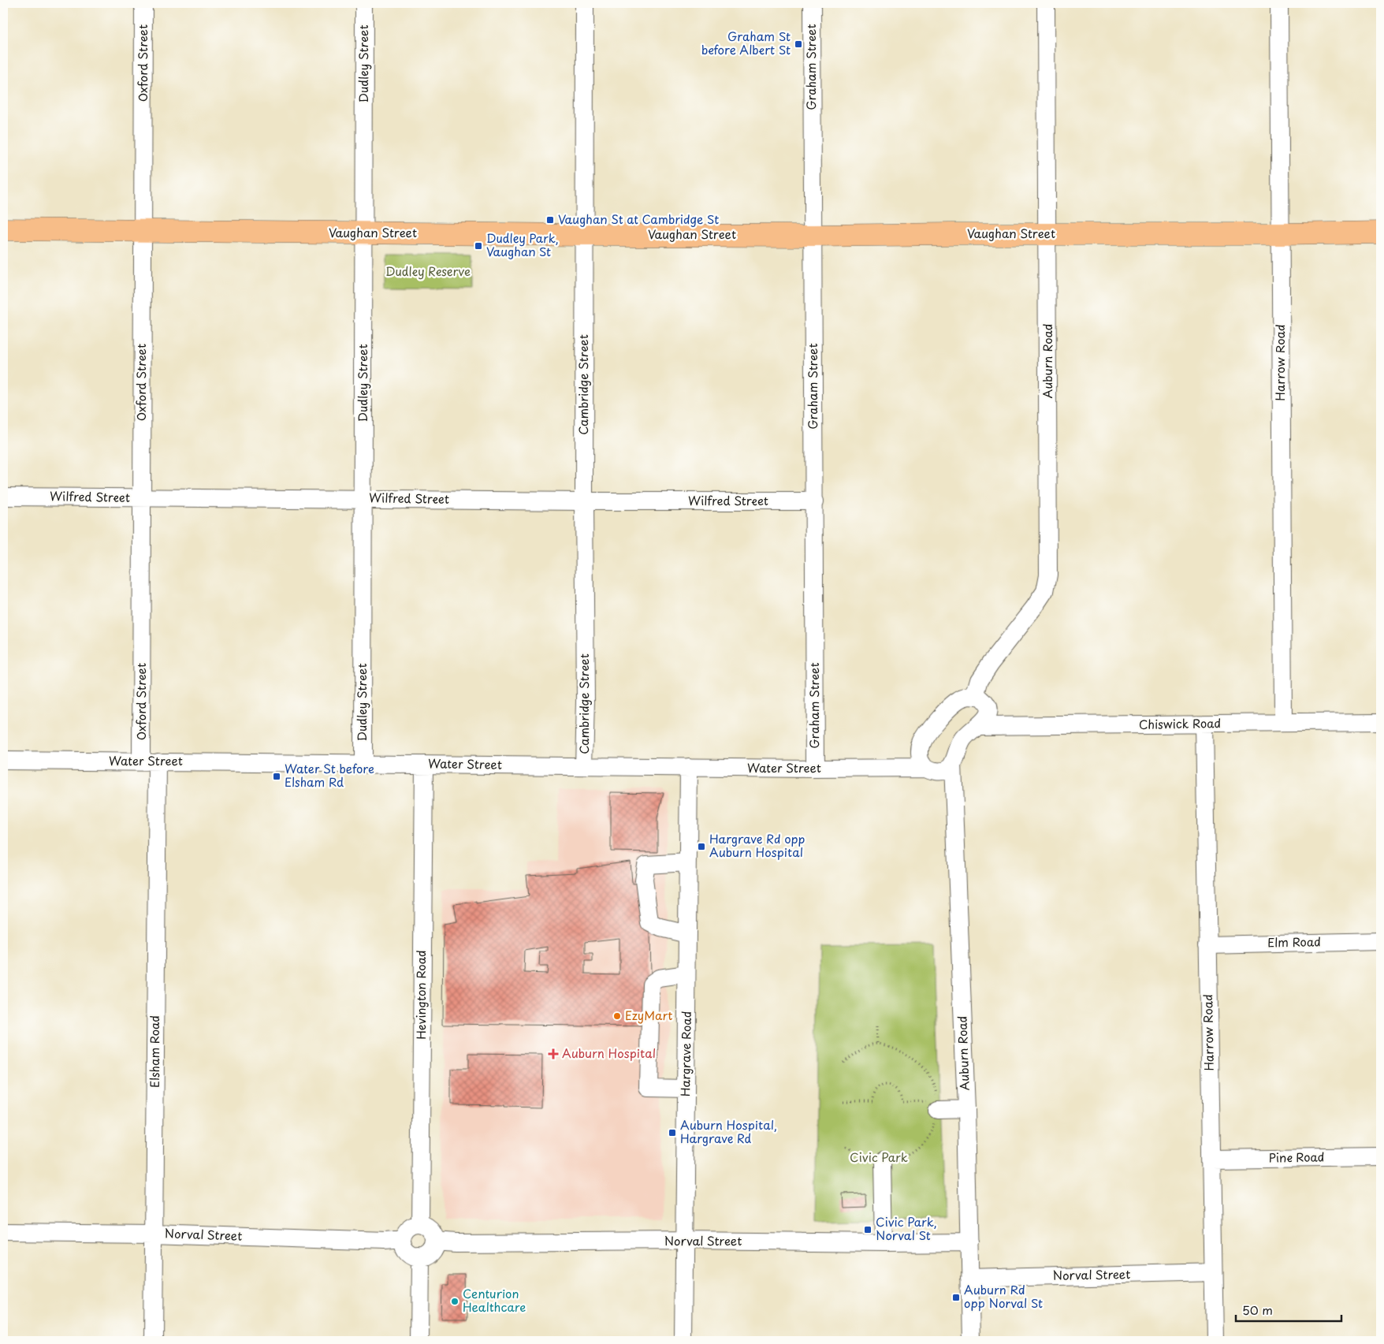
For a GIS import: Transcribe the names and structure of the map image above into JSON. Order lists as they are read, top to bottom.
{
  "streets": {
    "main road": ["Vaughan Street"],
    "street": [
      "Oxford Street",
      "Dudley Street",
      "Graham Street",
      "Auburn Road",
      "Harrow Road",
      "Cambridge Street",
      "Wilfred Street",
      "Chiswick Road",
      "Water Street",
      "Elm Road",
      "Hevington Road",
      "Elsham Road",
      "Hargrave Road",
      "Pine Road",
      "Norval Street"
    ]
  },
  "crossings": [
    ["Oxford Street", "Vaughan Street"],
    ["Oxford Street", "Wilfred Street"],
    ["Oxford Street", "Water Street"],
    ["Oxford Street", "Elsham Road"],
    ["Dudley Street", "Vaughan Street"],
    ["Dudley Street", "Wilfred Street"],
    ["Dudley Street", "Water Street"],
    ["Graham Street", "Vaughan Street"],
    ["Graham Street", "Wilfred Street"],
    ["Graham Street", "Water Street"],
    ["Vaughan Street", "Auburn Road"],
    ["Vaughan Street", "Harrow Road"],
    ["Vaughan Street", "Cambridge Street"],
    ["Auburn Road", "Water Street"],
    ["Auburn Road", "Norval Street"],
    ["Harrow Road", "Chiswick Road"],
    ["Harrow Road", "Elm Road"],
    ["Harrow Road", "Pine Road"],
    ["Harrow Road", "Norval Street"],
    ["Cambridge Street", "Wilfred Street"],
    ["Cambridge Street", "Water Street"],
    ["Water Street", "Hevington Road"],
    ["Water Street", "Elsham Road"],
    ["Water Street", "Hargrave Road"],
    ["Hevington Road", "Norval Street"],
    ["Elsham Road", "Norval Street"],
    ["Hargrave Road", "Norval Street"]
  ],
  "parks": ["Dudley Reserve", "Civic Park"],
  "places": {
    "transit": [
      "Graham St before Albert St",
      "Vaughan St at Cambridge St",
      "Dudley Park, Vaughan St",
      "Water St before Elsham Rd",
      "Hargrave Rd opp Auburn Hospital",
      "Auburn Hospital, Hargrave Rd",
      "Civic Park, Norval St",
      "Auburn Rd opp Norval St"
    ],
    "other": ["EzyMart", "Centurion Healthcare"],
    "health": ["Auburn Hospital"]
  },
  "scale_bar": "50 m"
}
